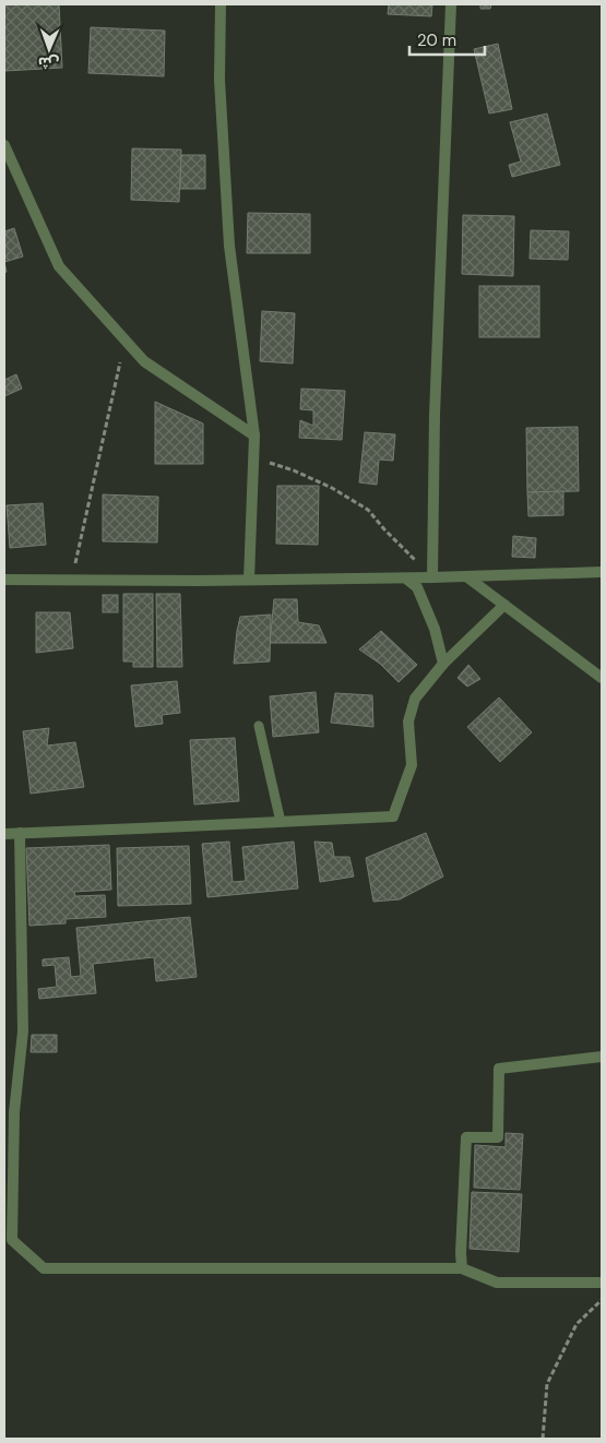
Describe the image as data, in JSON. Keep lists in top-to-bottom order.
{
  "scale_bar": "20 m",
  "north": "bottom"
}
